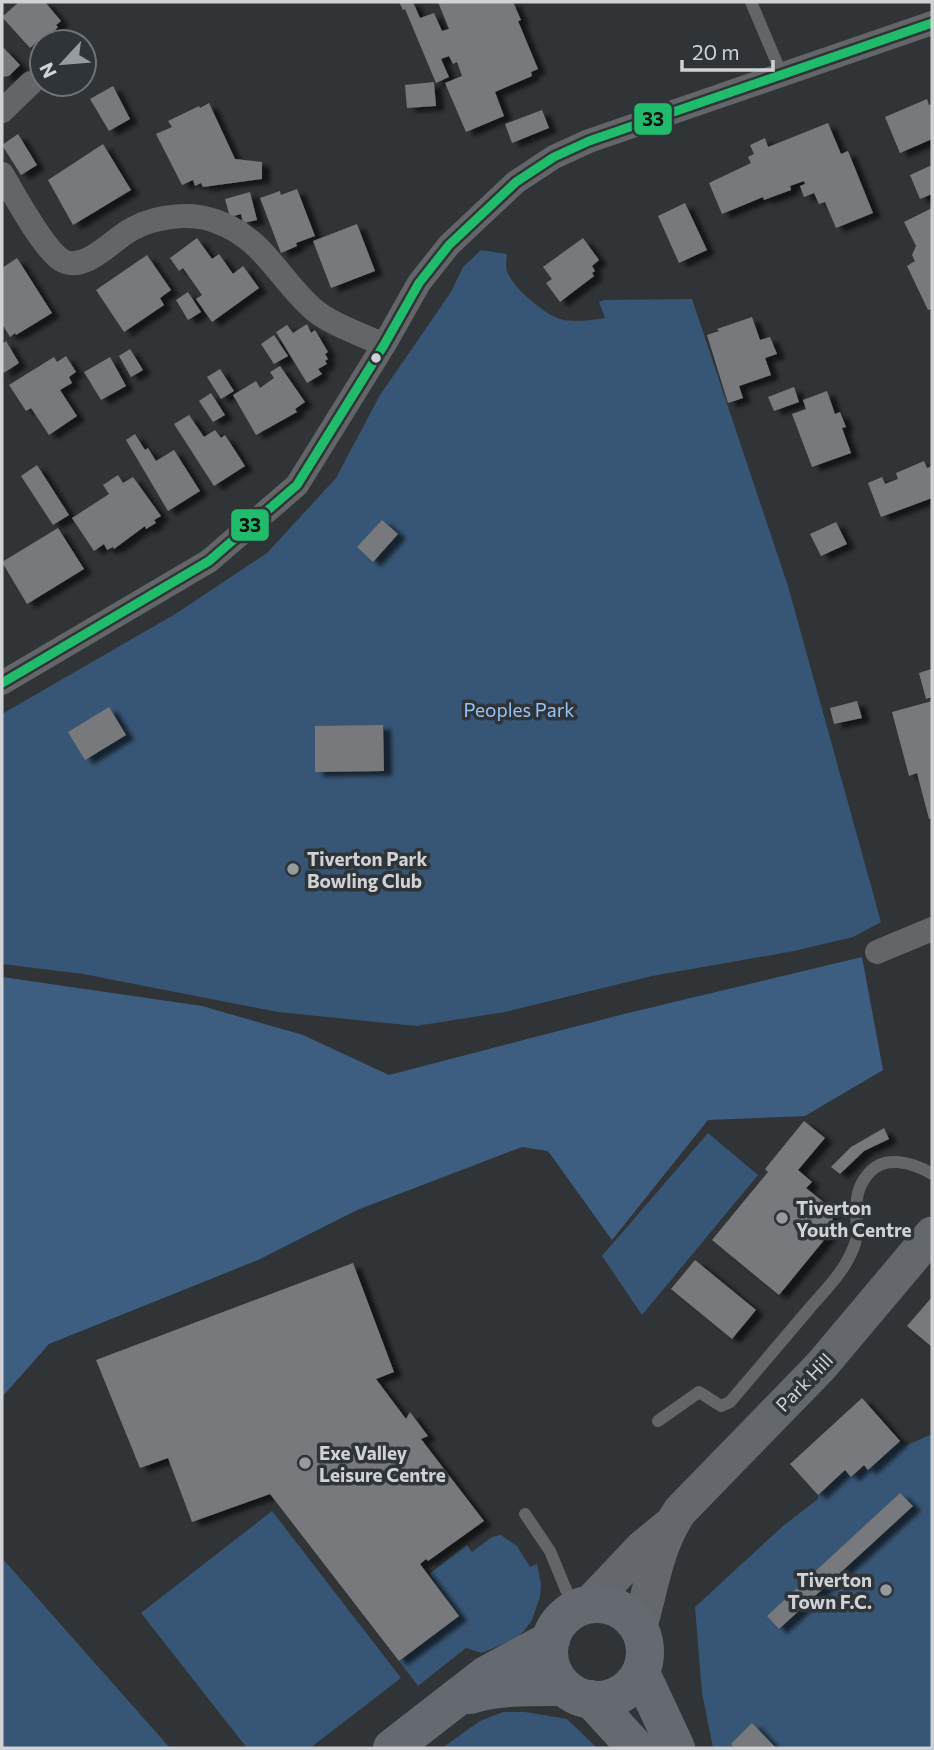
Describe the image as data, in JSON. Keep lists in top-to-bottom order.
{
  "streets": {
    "street": ["Park Hill"]
  },
  "parks": ["Peoples Park"],
  "places": [
    "Tiverton Park Bowling Club",
    "Tiverton Youth Centre",
    "Exe Valley Leisure Centre",
    "Tiverton Town F.C."
  ],
  "lines": ["transit line 33"],
  "scale_bar": "20 m",
  "north": "bottom left"
}
